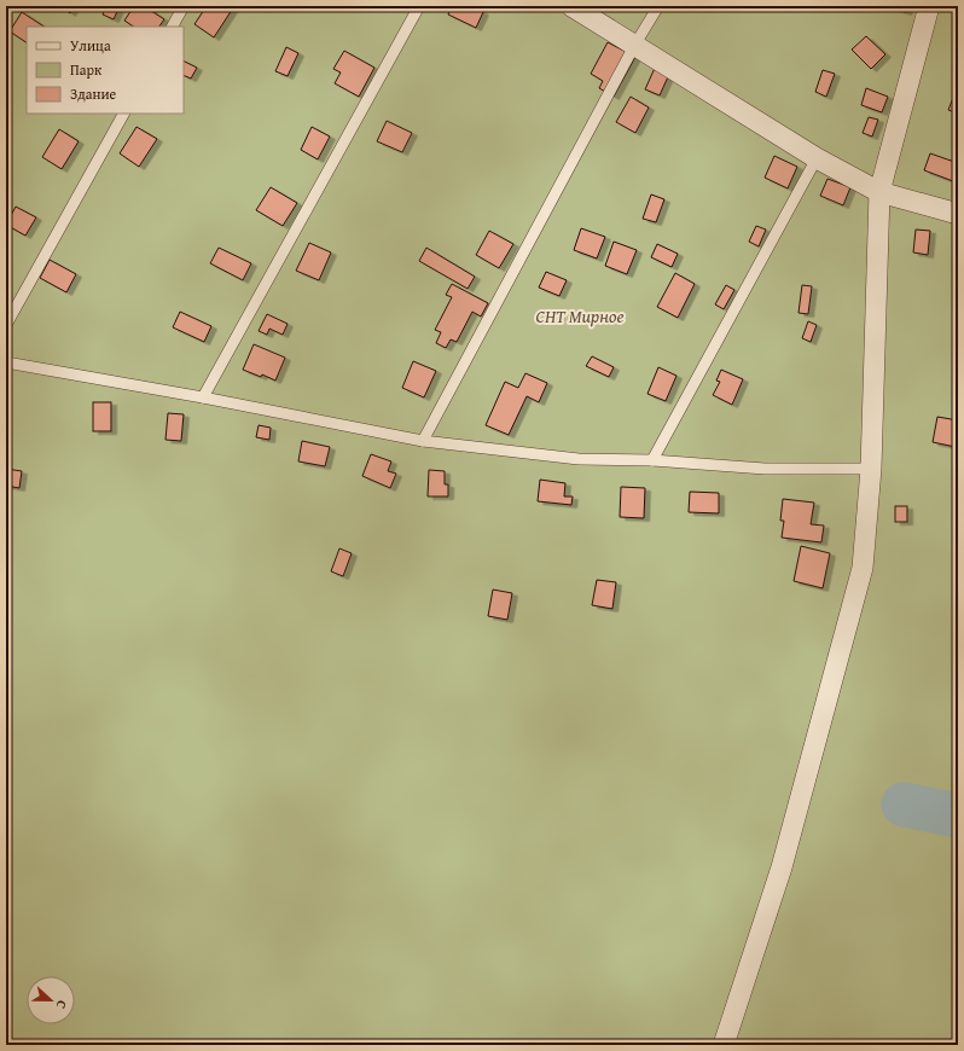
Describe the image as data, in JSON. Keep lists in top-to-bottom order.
{
  "parks": ["СНТ Мирное"],
  "legend": ["Улица", "Парк", "Здание"],
  "north": "right"
}
